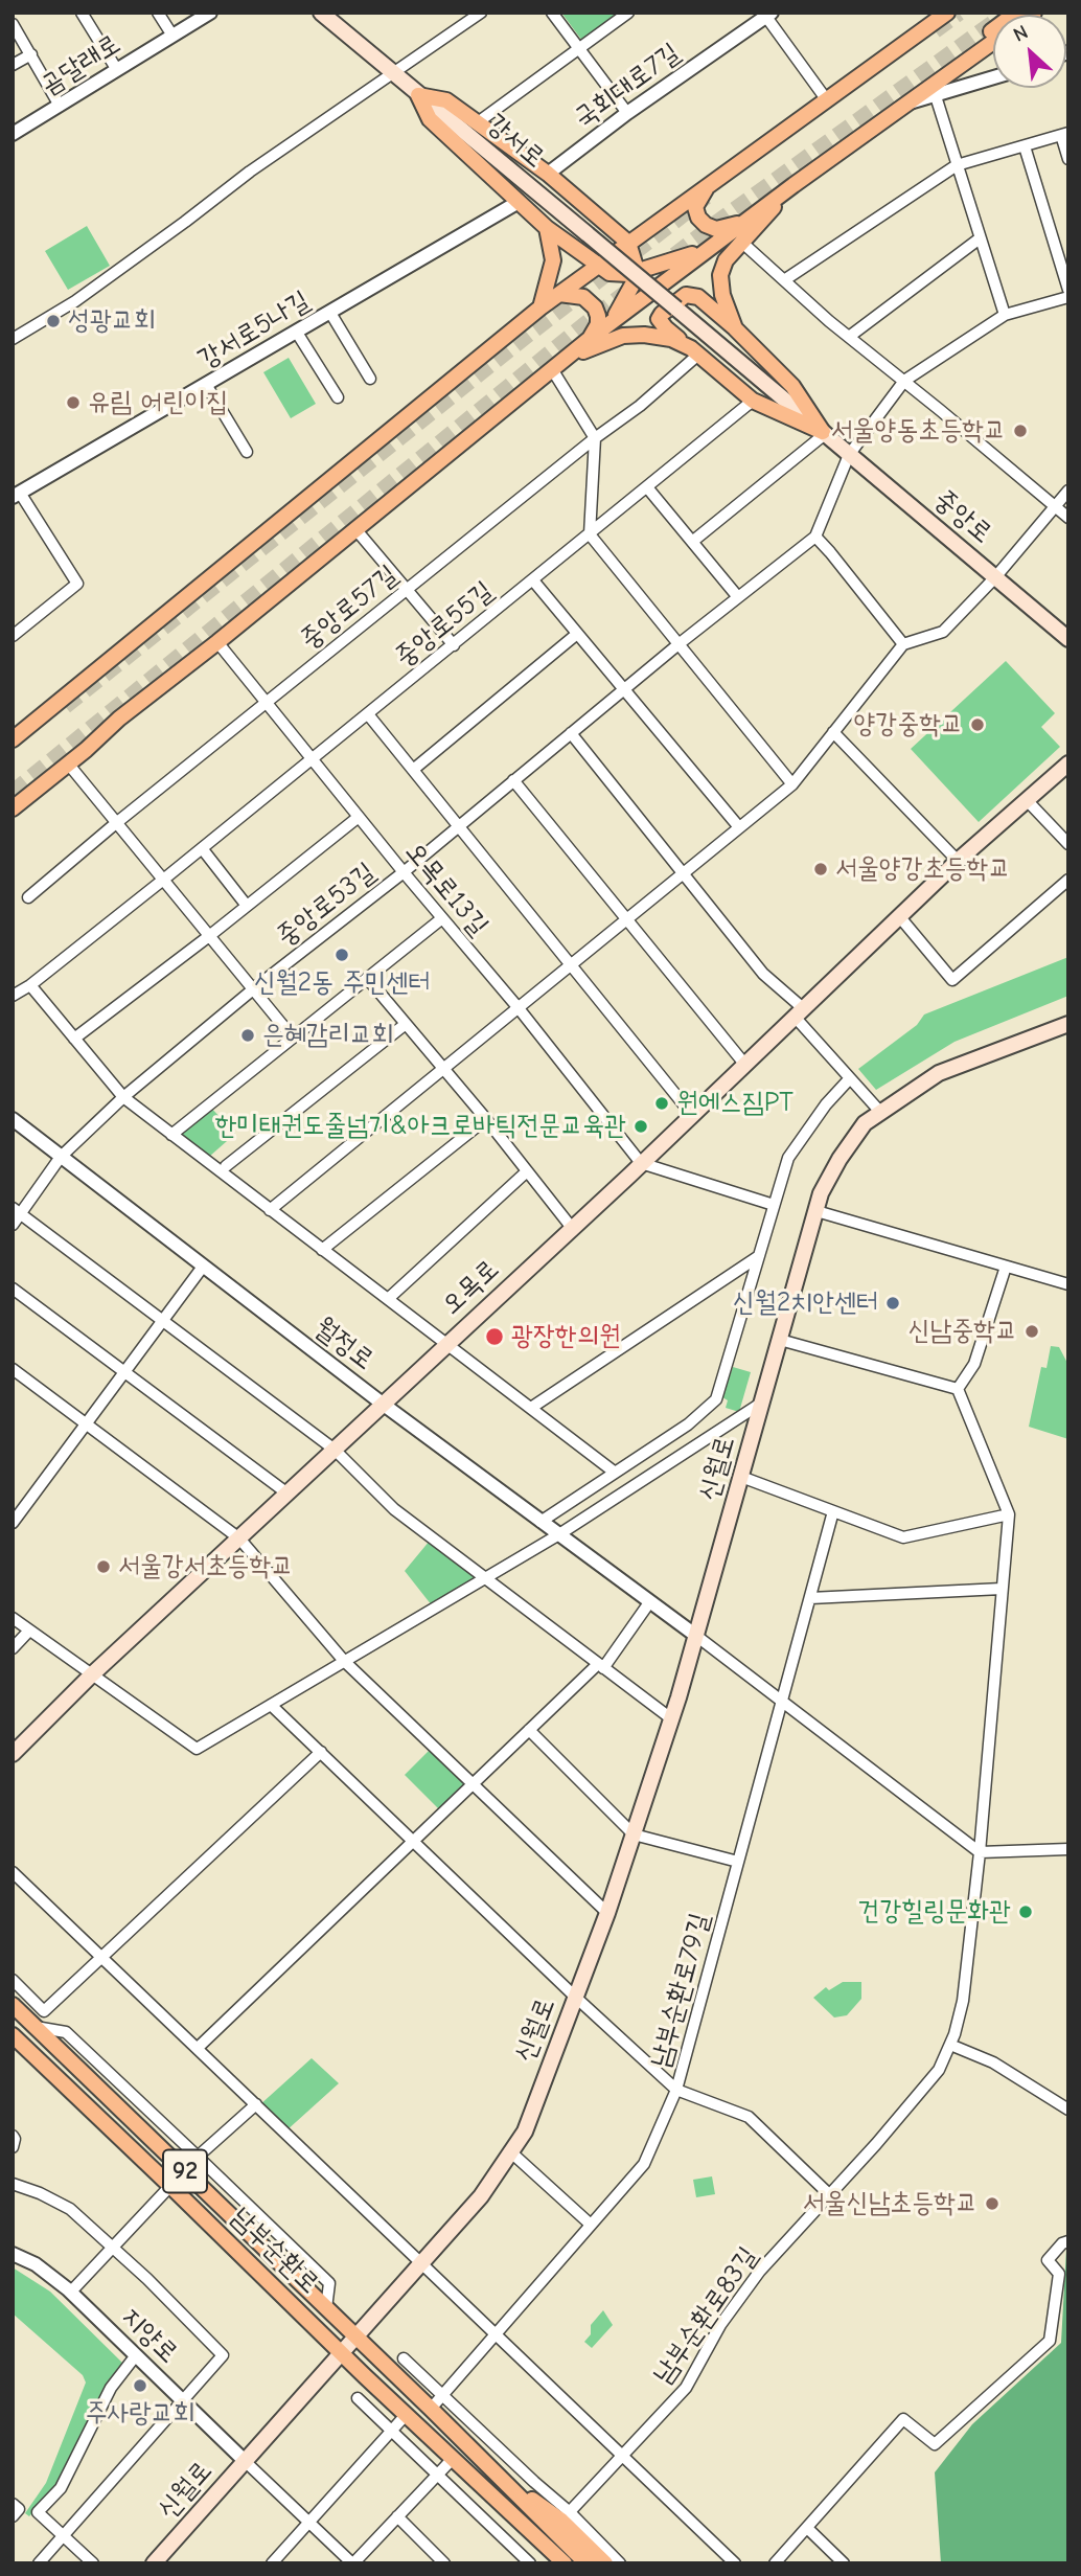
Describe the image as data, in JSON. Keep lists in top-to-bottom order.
{
  "streets": {
    "main road": [
      "강서로",
      "중앙로",
      "오목로",
      "신월로",
      "92",
      "남부순환로"
    ],
    "street": [
      "곰달래로",
      "국회대로7길",
      "강서로5나길",
      "중앙로57길",
      "중앙로55길",
      "오목로13길",
      "중앙로53길",
      "월정로",
      "남부순환로79길",
      "남부순환로83길",
      "지양로"
    ]
  },
  "crossings": [
    ["강서로", "중앙로"],
    ["중앙로", "중앙로53길"],
    ["중앙로57길", "오목로13길"],
    ["중앙로55길", "오목로13길"],
    ["오목로13길", "중앙로53길"],
    ["오목로13길", "오목로"],
    ["중앙로53길", "월정로"],
    ["오목로", "월정로"],
    ["오목로", "신월로"],
    ["월정로", "신월로"],
    ["신월로", "남부순환로"],
    ["신월로", "지양로"],
    ["남부순환로79길", "남부순환로"],
    ["남부순환로", "남부순환로83길"]
  ],
  "places": [
    "성광교회",
    "유림 어린이집",
    "서울양동초등학교",
    "양강중학교",
    "서울양강초등학교",
    "신월2동 주민센터",
    "은혜감리교회",
    "원에스짐PT",
    "한미태권도줄넘기&아크로바틱전문교육관",
    "신월2치안센터",
    "신남중학교",
    "광장한의원",
    "서울강서초등학교",
    "건강힐링문화관",
    "서울신남초등학교",
    "주사랑교회"
  ],
  "north": "top left"
}
